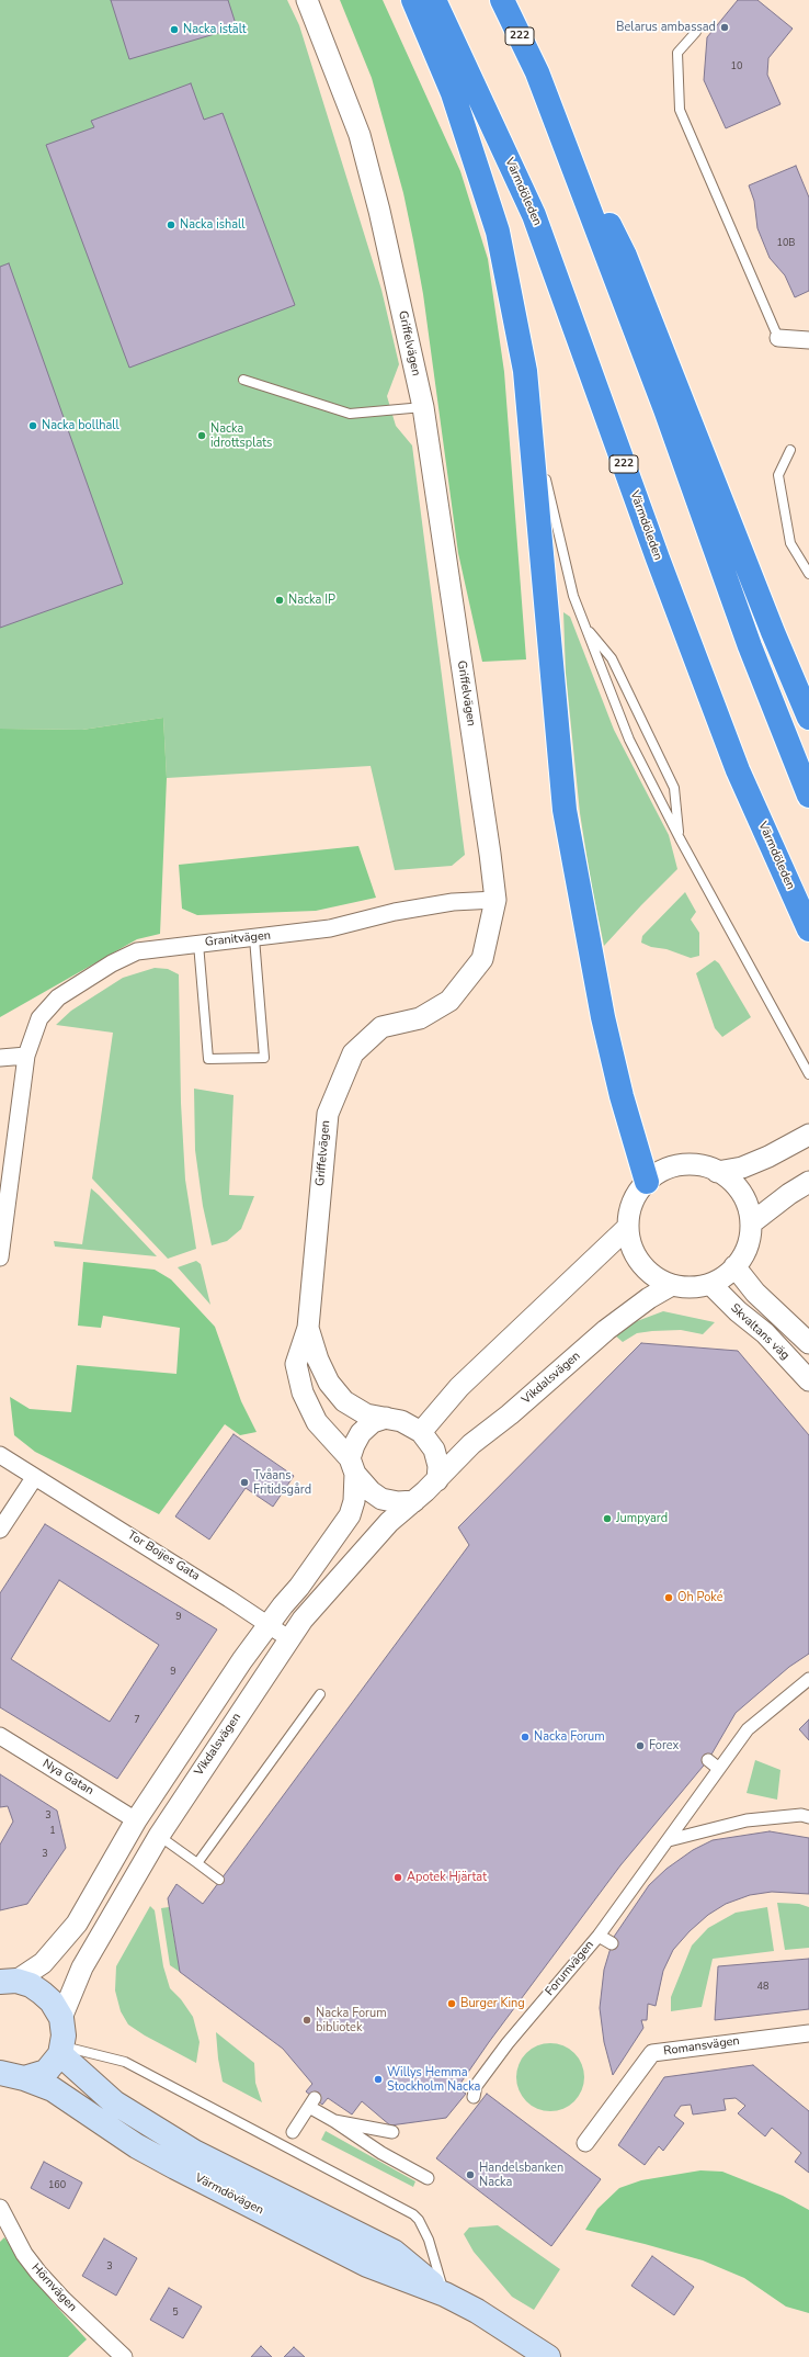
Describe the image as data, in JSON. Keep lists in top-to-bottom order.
{
  "streets": {
    "highway": ["222", "Värmdöleden"],
    "main road": ["Värmdövägen"],
    "street": [
      "Griffelvägen",
      "Granitvägen",
      "Skvaltans väg",
      "Vikdalsvägen",
      "Tor Boijes Gata",
      "Nya Gatan",
      "Forumvägen",
      "Romansvägen",
      "Hörnvägen"
    ]
  },
  "crossings": [
    ["Griffelvägen", "Granitvägen"],
    ["Griffelvägen", "Vikdalsvägen"],
    ["Skvaltans väg", "Vikdalsvägen"],
    ["Vikdalsvägen", "Tor Boijes Gata"]
  ],
  "places": [
    "Belarus ambassad",
    "Nacka istält",
    "Nacka ishall",
    "Nacka bollhall",
    "Nacka idrottsplats",
    "Nacka IP",
    "Tvåans Fritidsgård",
    "Jumpyard",
    "Oh Poké",
    "Nacka Forum",
    "Forex",
    "Apotek Hjärtat",
    "Burger King",
    "Nacka Forum bibliotek",
    "Willys Hemma Stockholm Nacka",
    "Handelsbanken Nacka"
  ],
  "house_numbers": [
    "10",
    "10B",
    "9",
    "9",
    "7",
    "3",
    "1",
    "3",
    "48",
    "160",
    "3",
    "5"
  ]
}
